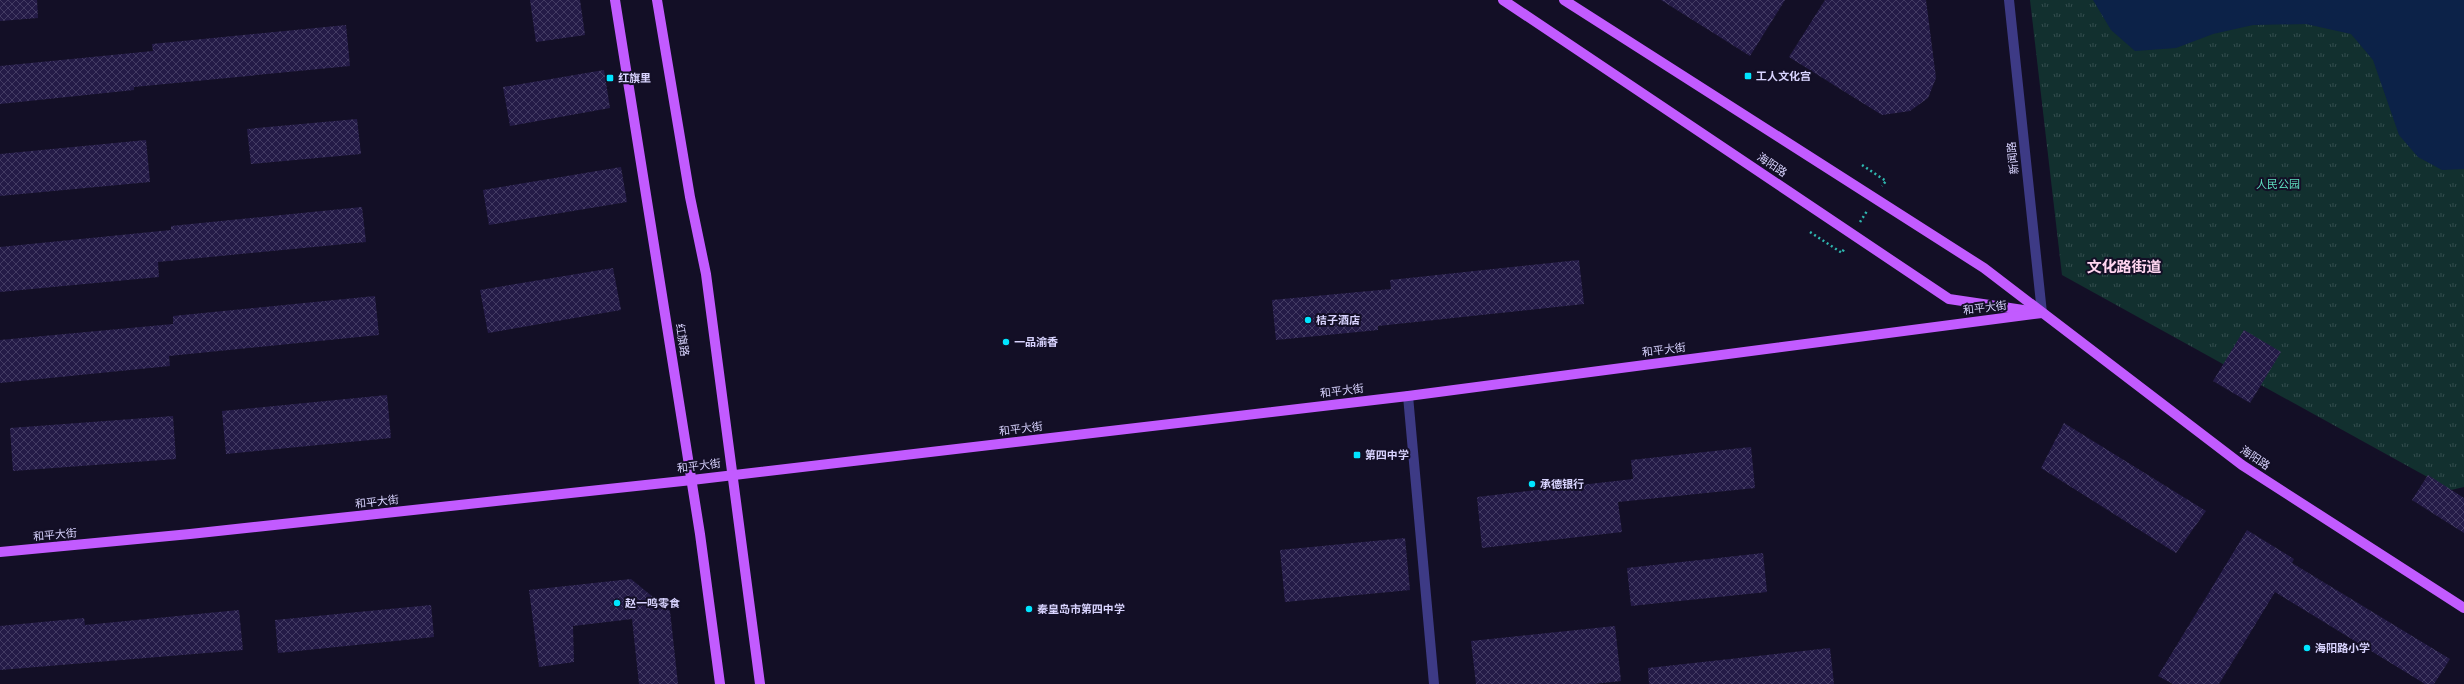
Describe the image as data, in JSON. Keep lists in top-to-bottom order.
{
  "streets": {
    "main road": ["海阳路", "和平大街", "红旗路"],
    "street": ["新闻路"]
  },
  "crossings": [
    ["新闻路", "海阳路"],
    ["新闻路", "和平大街"],
    ["海阳路", "和平大街"],
    ["和平大街", "红旗路"]
  ],
  "districts": ["文化路街道"],
  "parks": ["人民公园"],
  "places": {
    "transit": ["工人文化宫", "红旗里", "第四中学"],
    "other": [
      "桔子酒店",
      "一品渝香",
      "承德银行",
      "赵一鸣零食",
      "秦皇岛市第四中学",
      "海阳路小学"
    ]
  }
}
